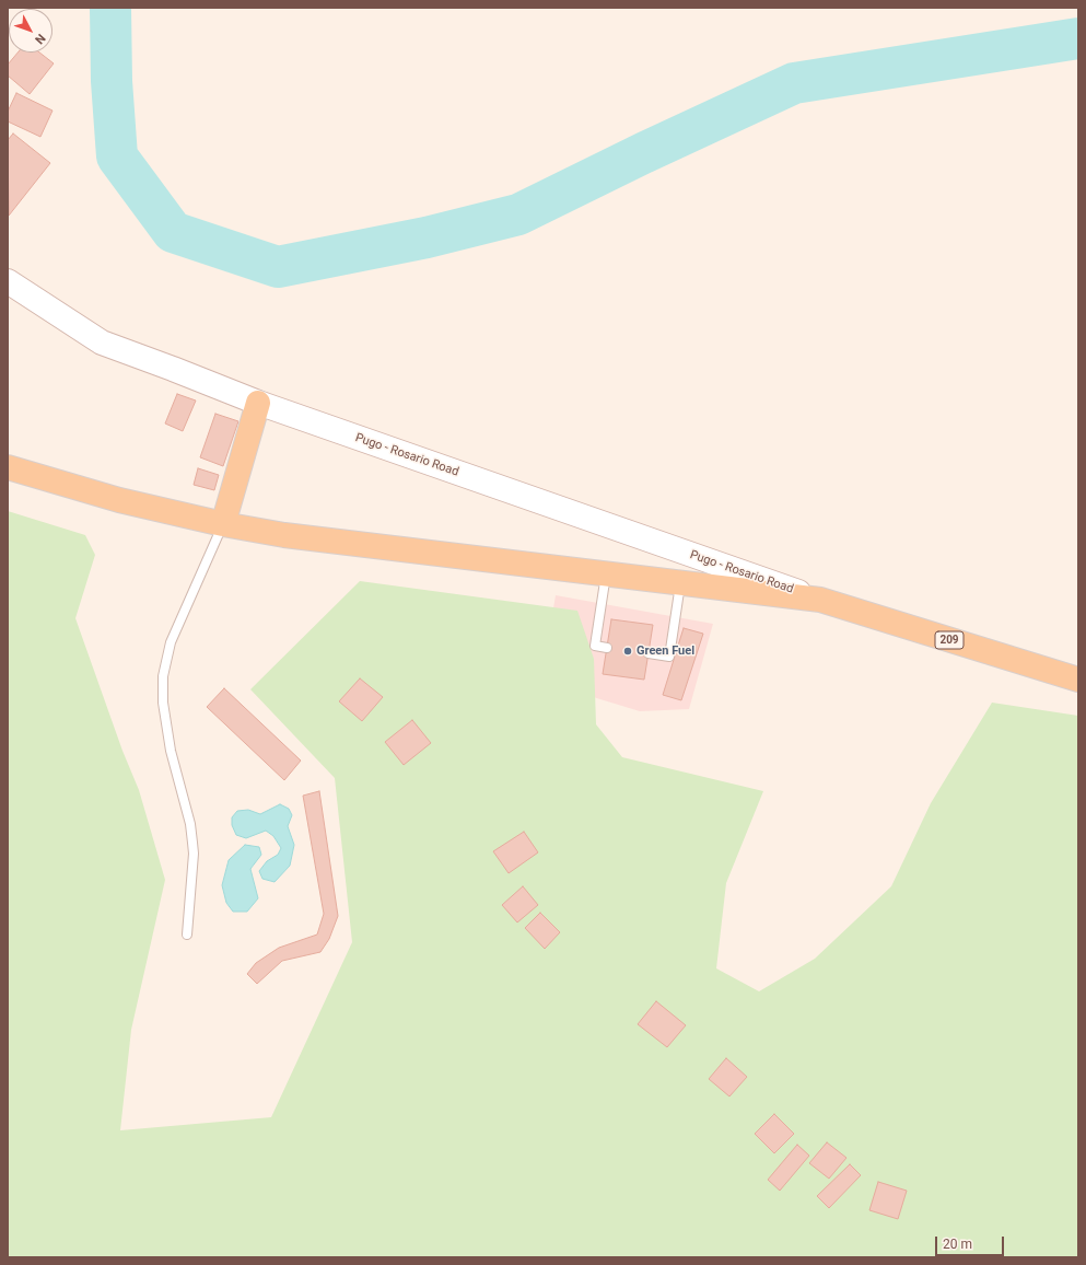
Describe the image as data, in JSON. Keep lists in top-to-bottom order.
{
  "streets": {
    "main road": ["Pugo - Rosario Road", "209"]
  },
  "places": ["Green Fuel"],
  "scale_bar": "20 m",
  "north": "bottom right"
}
